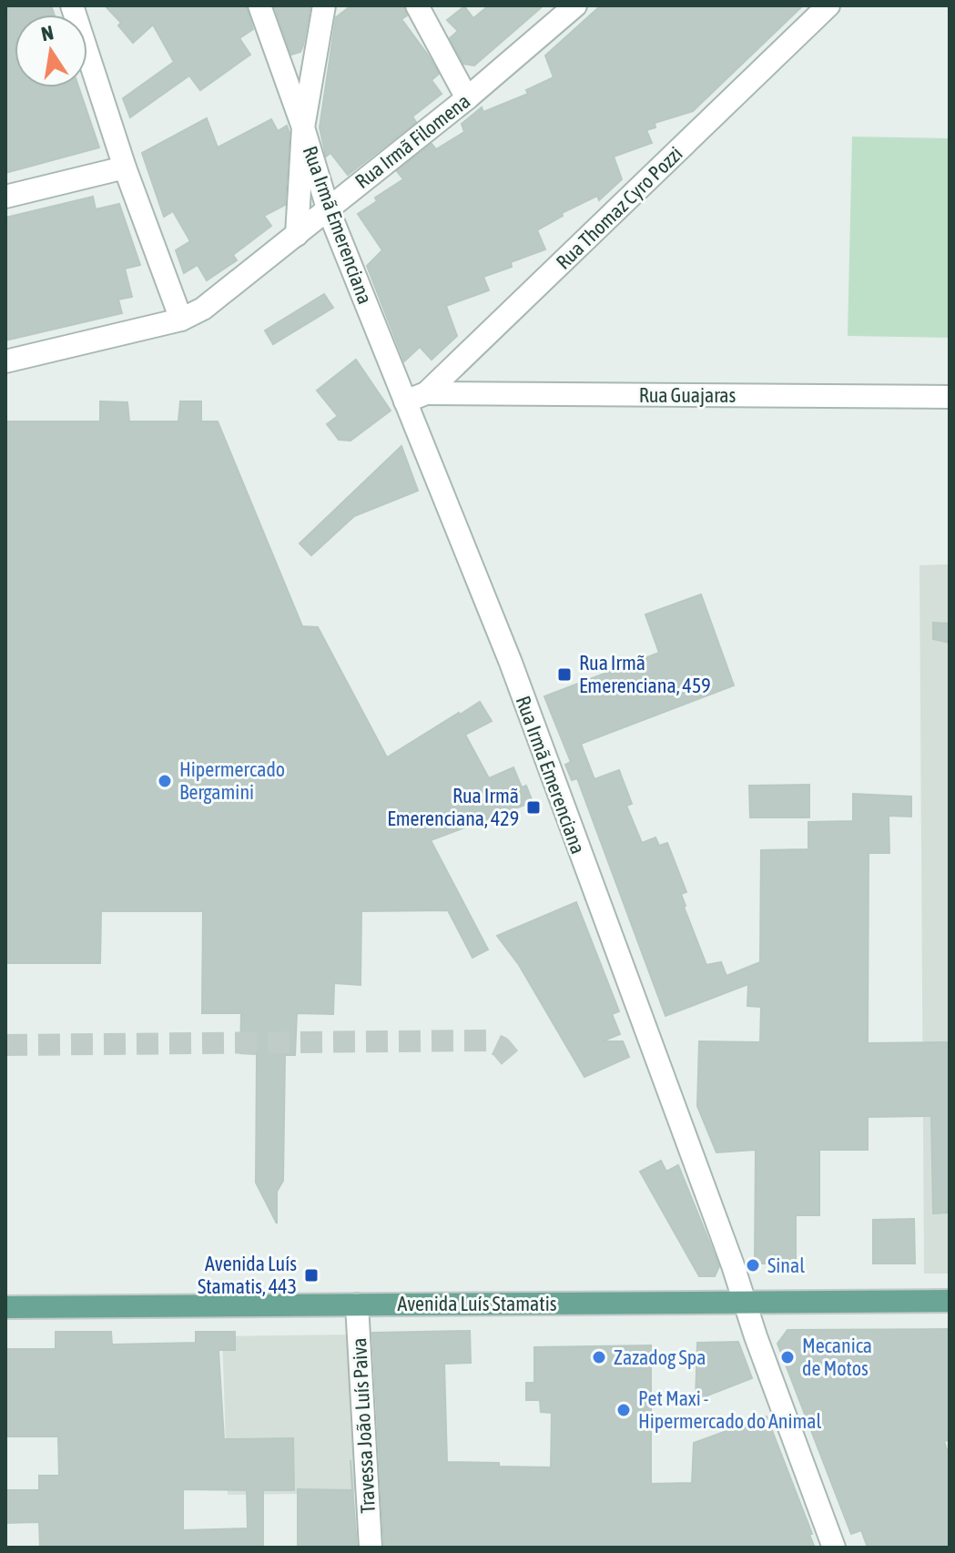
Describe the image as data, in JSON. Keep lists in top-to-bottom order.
{
  "streets": {
    "main road": ["Avenida Luís Stamatis"],
    "street": [
      "Rua Irmã Filomena",
      "Rua Thomaz Cyro Pozzi",
      "Rua Irmã Emerenciana",
      "Rua Guajaras",
      "Travessa João Luís Paiva"
    ]
  },
  "crossings": [
    ["Rua Irmã Filomena", "Rua Irmã Emerenciana"],
    ["Rua Thomaz Cyro Pozzi", "Rua Irmã Emerenciana"],
    ["Rua Thomaz Cyro Pozzi", "Rua Guajaras"],
    ["Rua Irmã Emerenciana", "Rua Guajaras"],
    ["Rua Irmã Emerenciana", "Avenida Luís Stamatis"],
    ["Avenida Luís Stamatis", "Travessa João Luís Paiva"]
  ],
  "places": {
    "transit": ["Rua Irmã Emerenciana, 459", "Rua Irmã Emerenciana, 429", "Avenida Luís Stamatis, 443"],
    "other": [
      "Hipermercado Bergamini",
      "Sinal",
      "Zazadog Spa",
      "Mecanica de Motos",
      "Pet Maxi - Hipermercado do Animal"
    ]
  },
  "north": "top"
}
